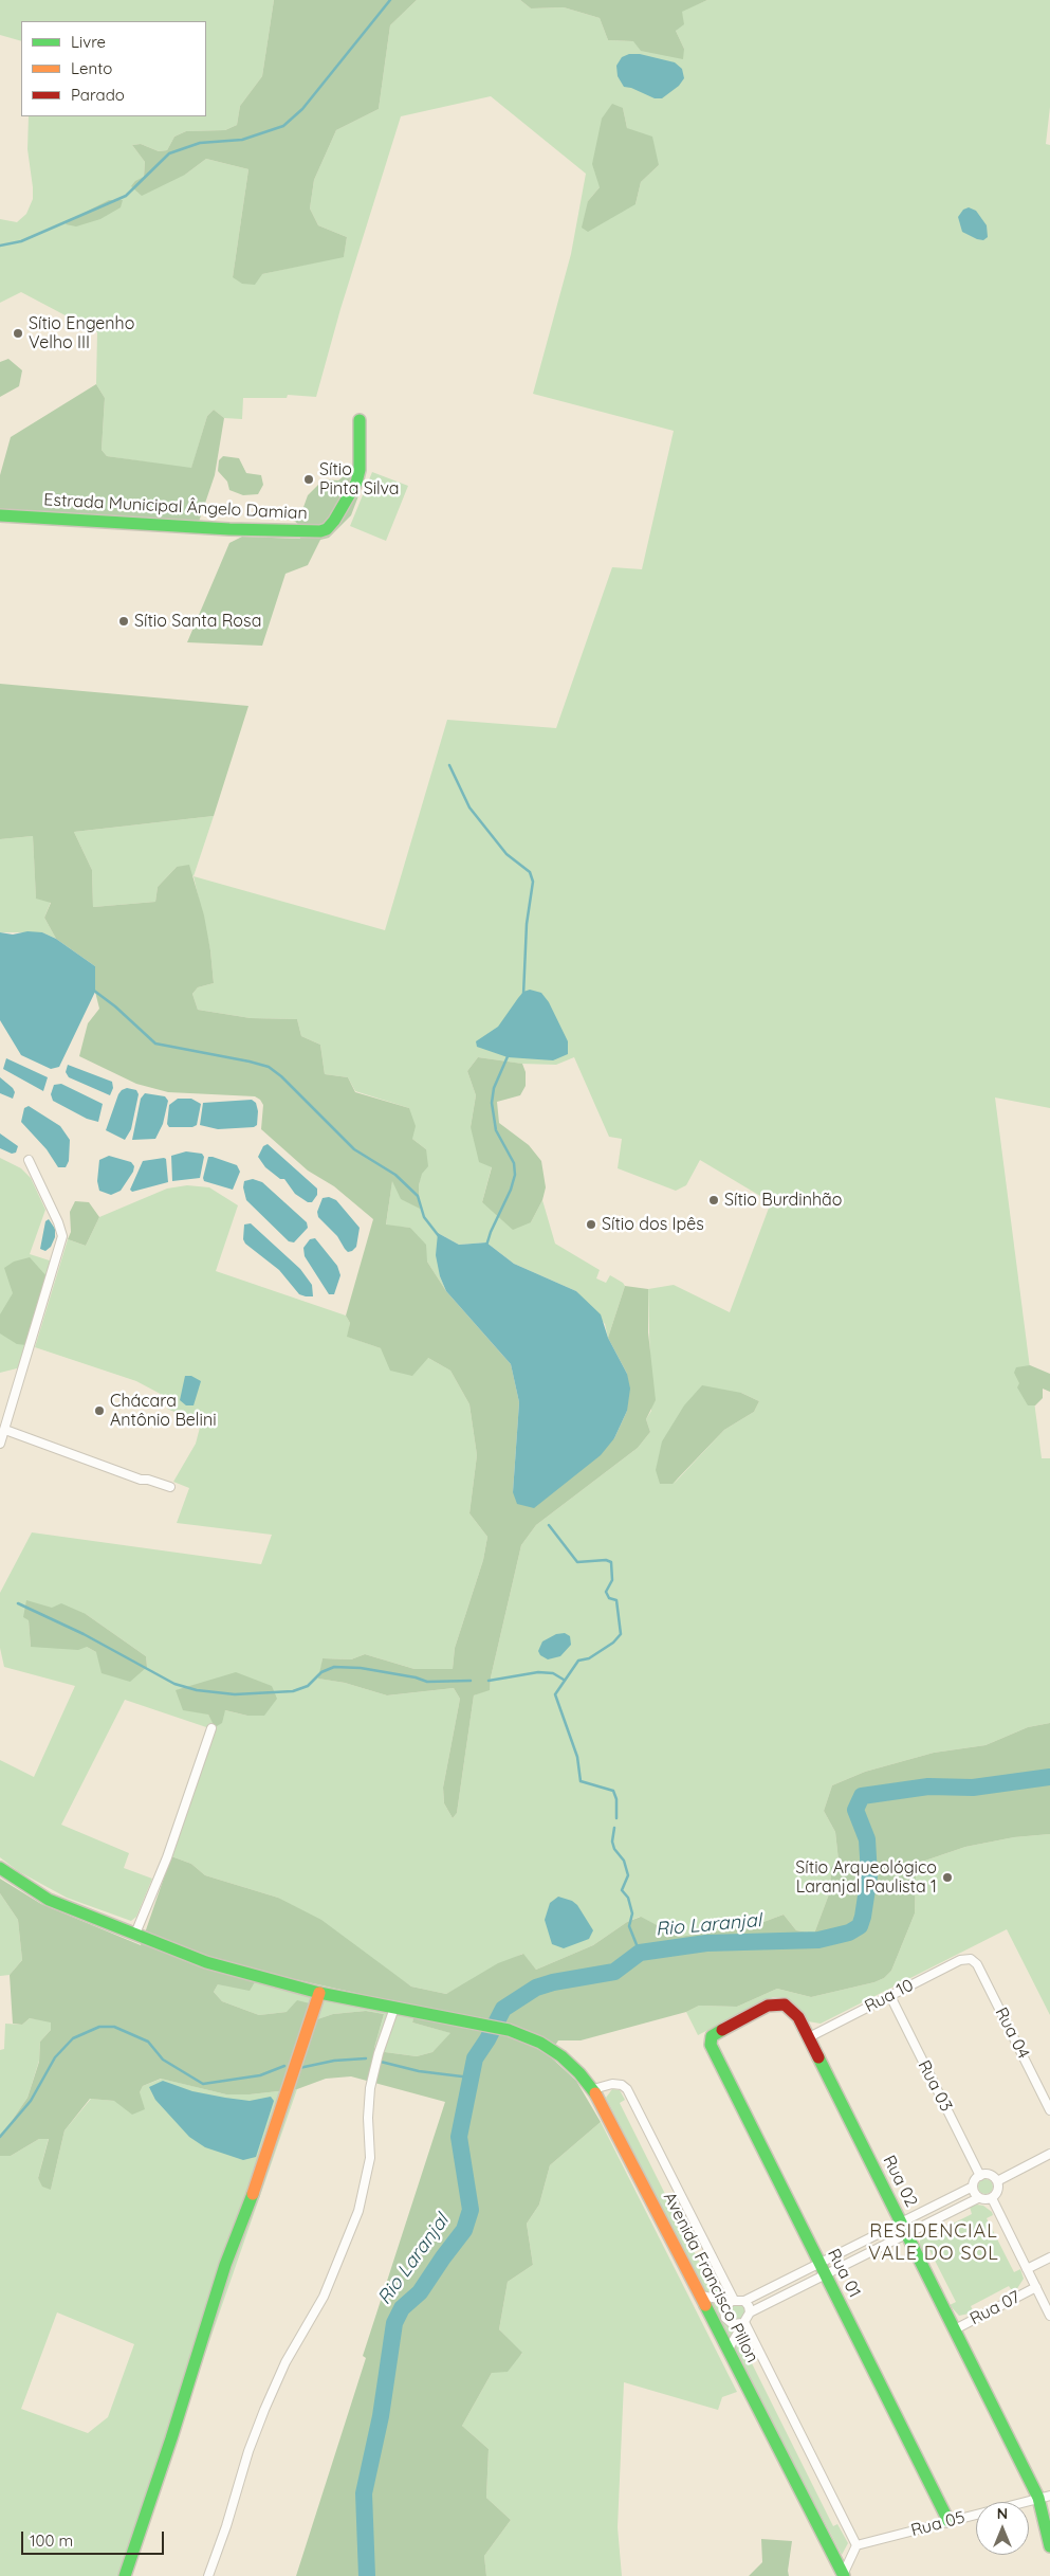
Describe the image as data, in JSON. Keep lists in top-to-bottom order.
{
  "streets": {
    "street": [
      "Estrada Municipal Ângelo Damian",
      "Rua 10",
      "Rua 04",
      "Rua 03",
      "Rua 02",
      "Rua 01",
      "Avenida Francisco Pillon",
      "Rua 07",
      "Rua 05"
    ]
  },
  "crossings": [
    ["Rua 10", "Rua 04"],
    ["Rua 10", "Rua 03"],
    ["Rua 10", "Rua 02"],
    ["Rua 02", "Rua 01"],
    ["Rua 02", "Rua 07"],
    ["Rua 02", "Rua 05"],
    ["Rua 01", "Rua 05"]
  ],
  "districts": ["RESIDENCIAL VALE DO SOL"],
  "water": ["Rio Laranjal"],
  "places": [
    "Sítio Engenho Velho III",
    "Sítio Pinta Silva",
    "Sítio Santa Rosa",
    "Sítio Burdinhão",
    "Sítio dos Ipês",
    "Chácara Antônio Belini",
    "Sítio Arqueológico Laranjal Paulista 1"
  ],
  "legend": ["Livre", "Lento", "Parado"],
  "scale_bar": "100 m",
  "north": "top"
}
